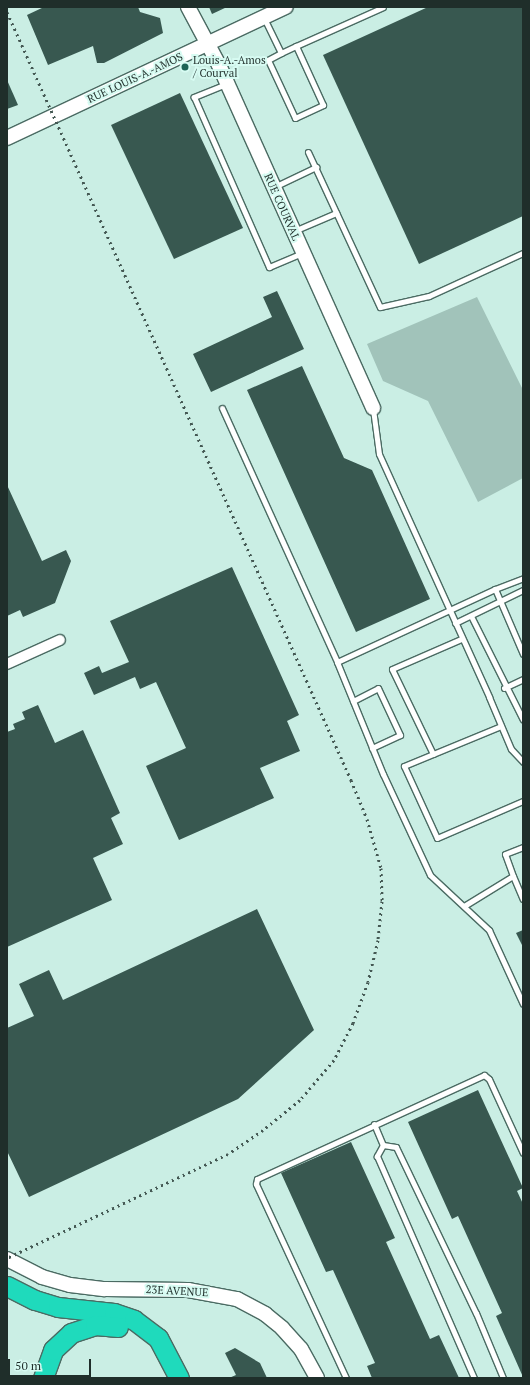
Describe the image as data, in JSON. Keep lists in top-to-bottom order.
{
  "streets": {
    "street": ["RUE LOUIS-A.-AMOS", "RUE COURVAL", "23E AVENUE"]
  },
  "crossings": [
    ["RUE LOUIS-A.-AMOS", "RUE COURVAL"]
  ],
  "places": ["Louis-A.-Amos / Courval"],
  "scale_bar": "50 m"
}
